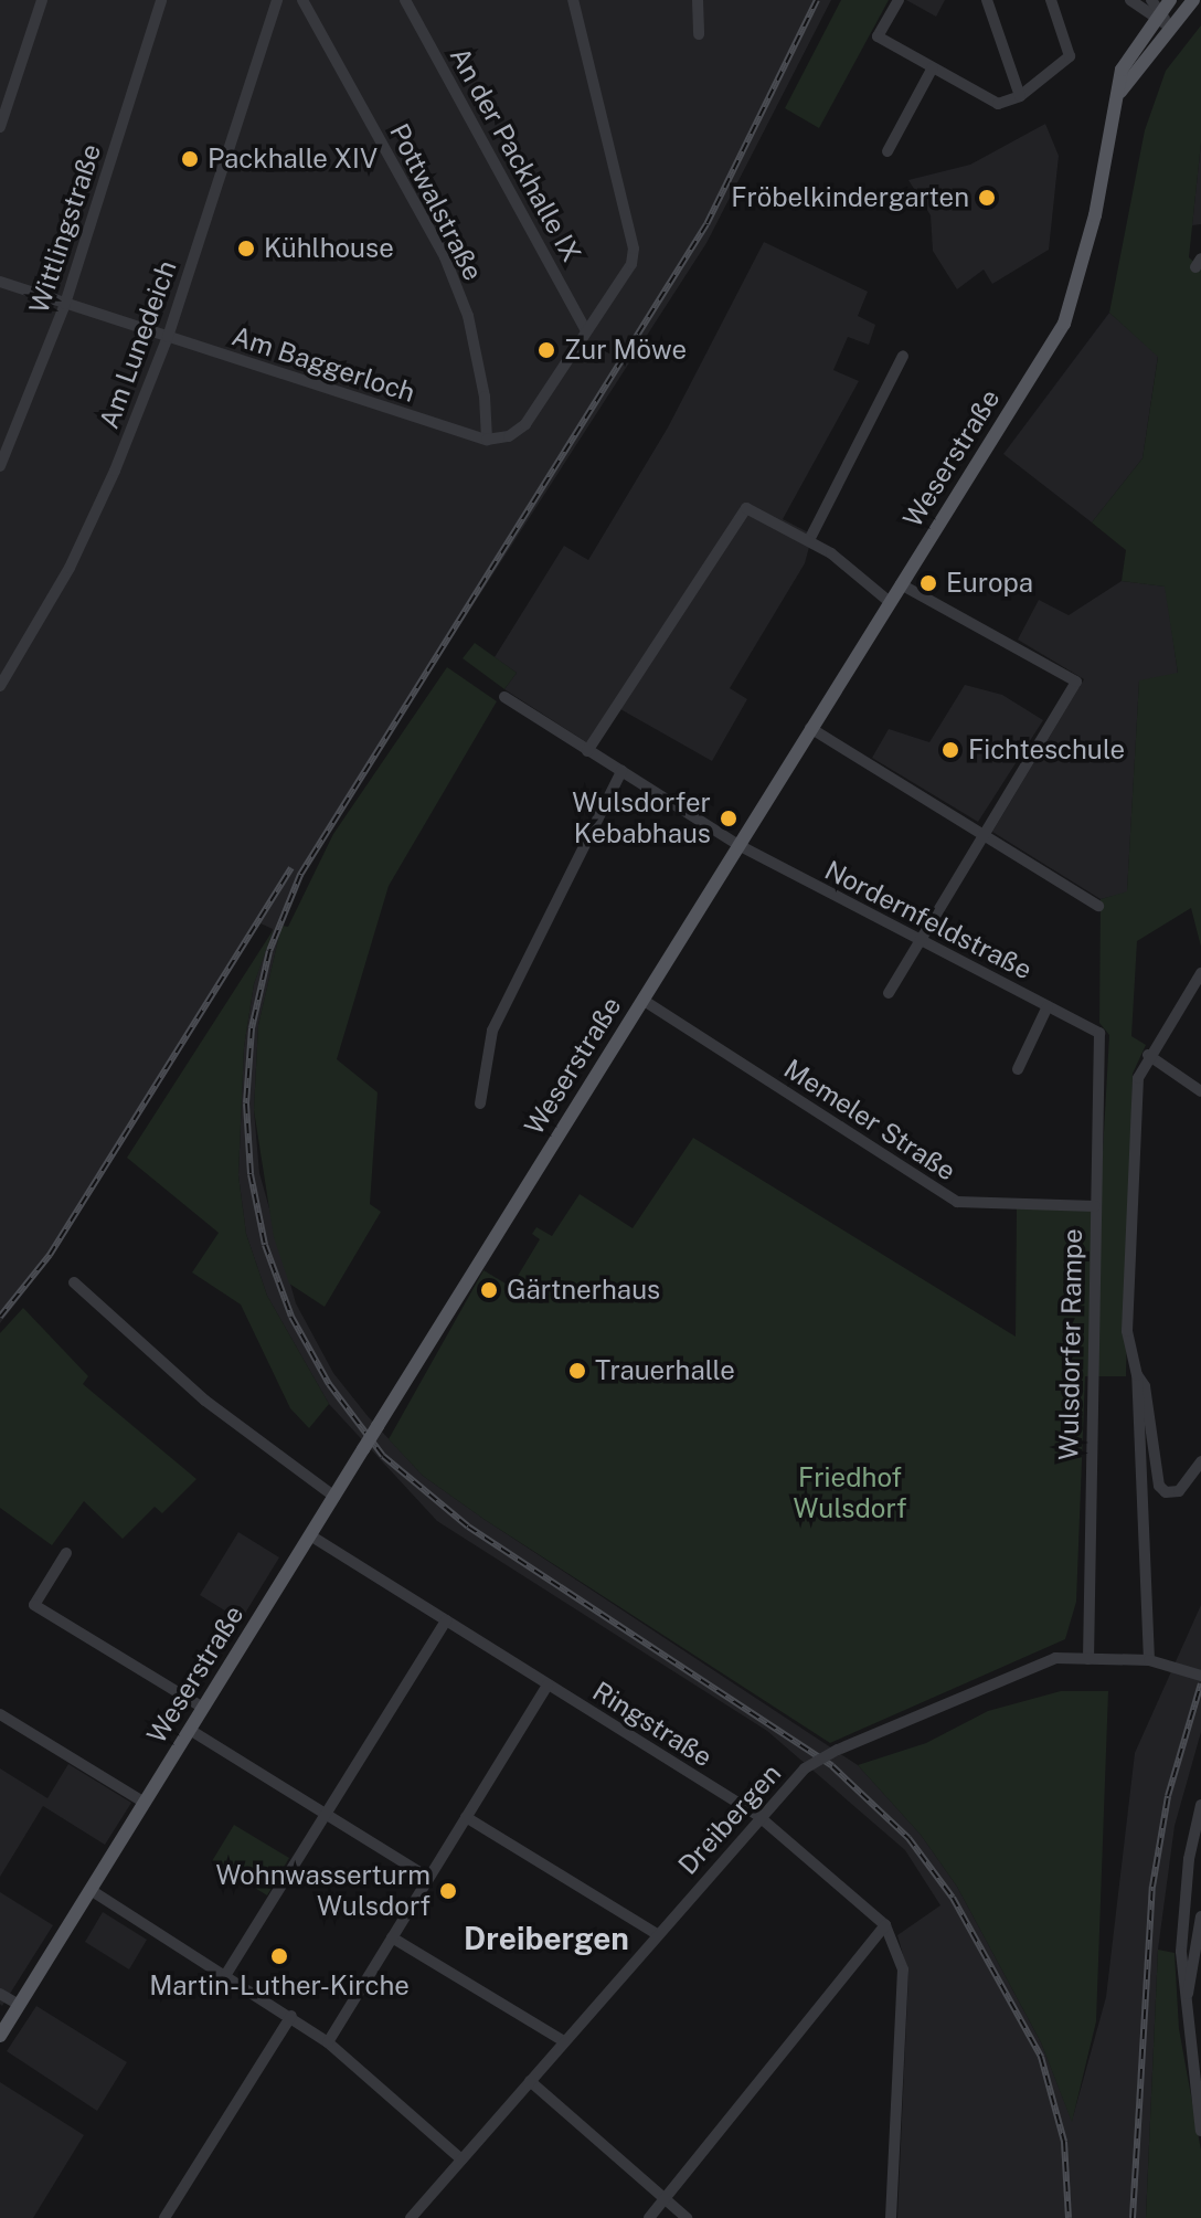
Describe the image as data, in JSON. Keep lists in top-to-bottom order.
{
  "streets": {
    "main road": ["Weserstraße"],
    "street": [
      "An der Packhalle IX",
      "Pottwalstraße",
      "Wittlingstraße",
      "Am Lunedeich",
      "Am Baggerloch",
      "Nordernfeldstraße",
      "Memeler Straße",
      "Wulsdorfer Rampe",
      "Ringstraße",
      "Dreibergen"
    ]
  },
  "crossings": [
    ["Pottwalstraße", "Am Baggerloch"],
    ["Wittlingstraße", "Am Baggerloch"],
    ["Am Lunedeich", "Am Baggerloch"],
    ["Weserstraße", "Nordernfeldstraße"],
    ["Weserstraße", "Memeler Straße"],
    ["Weserstraße", "Ringstraße"],
    ["Nordernfeldstraße", "Wulsdorfer Rampe"],
    ["Memeler Straße", "Wulsdorfer Rampe"],
    ["Wulsdorfer Rampe", "Dreibergen"],
    ["Ringstraße", "Dreibergen"]
  ],
  "districts": ["Dreibergen"],
  "parks": ["Friedhof Wulsdorf"],
  "places": [
    "Packhalle XIV",
    "Fröbelkindergarten",
    "Kühlhouse",
    "Zur Möwe",
    "Europa",
    "Fichteschule",
    "Wulsdorfer Kebabhaus",
    "Gärtnerhaus",
    "Trauerhalle",
    "Wohnwasserturm Wulsdorf",
    "Martin-Luther-Kirche"
  ]
}
